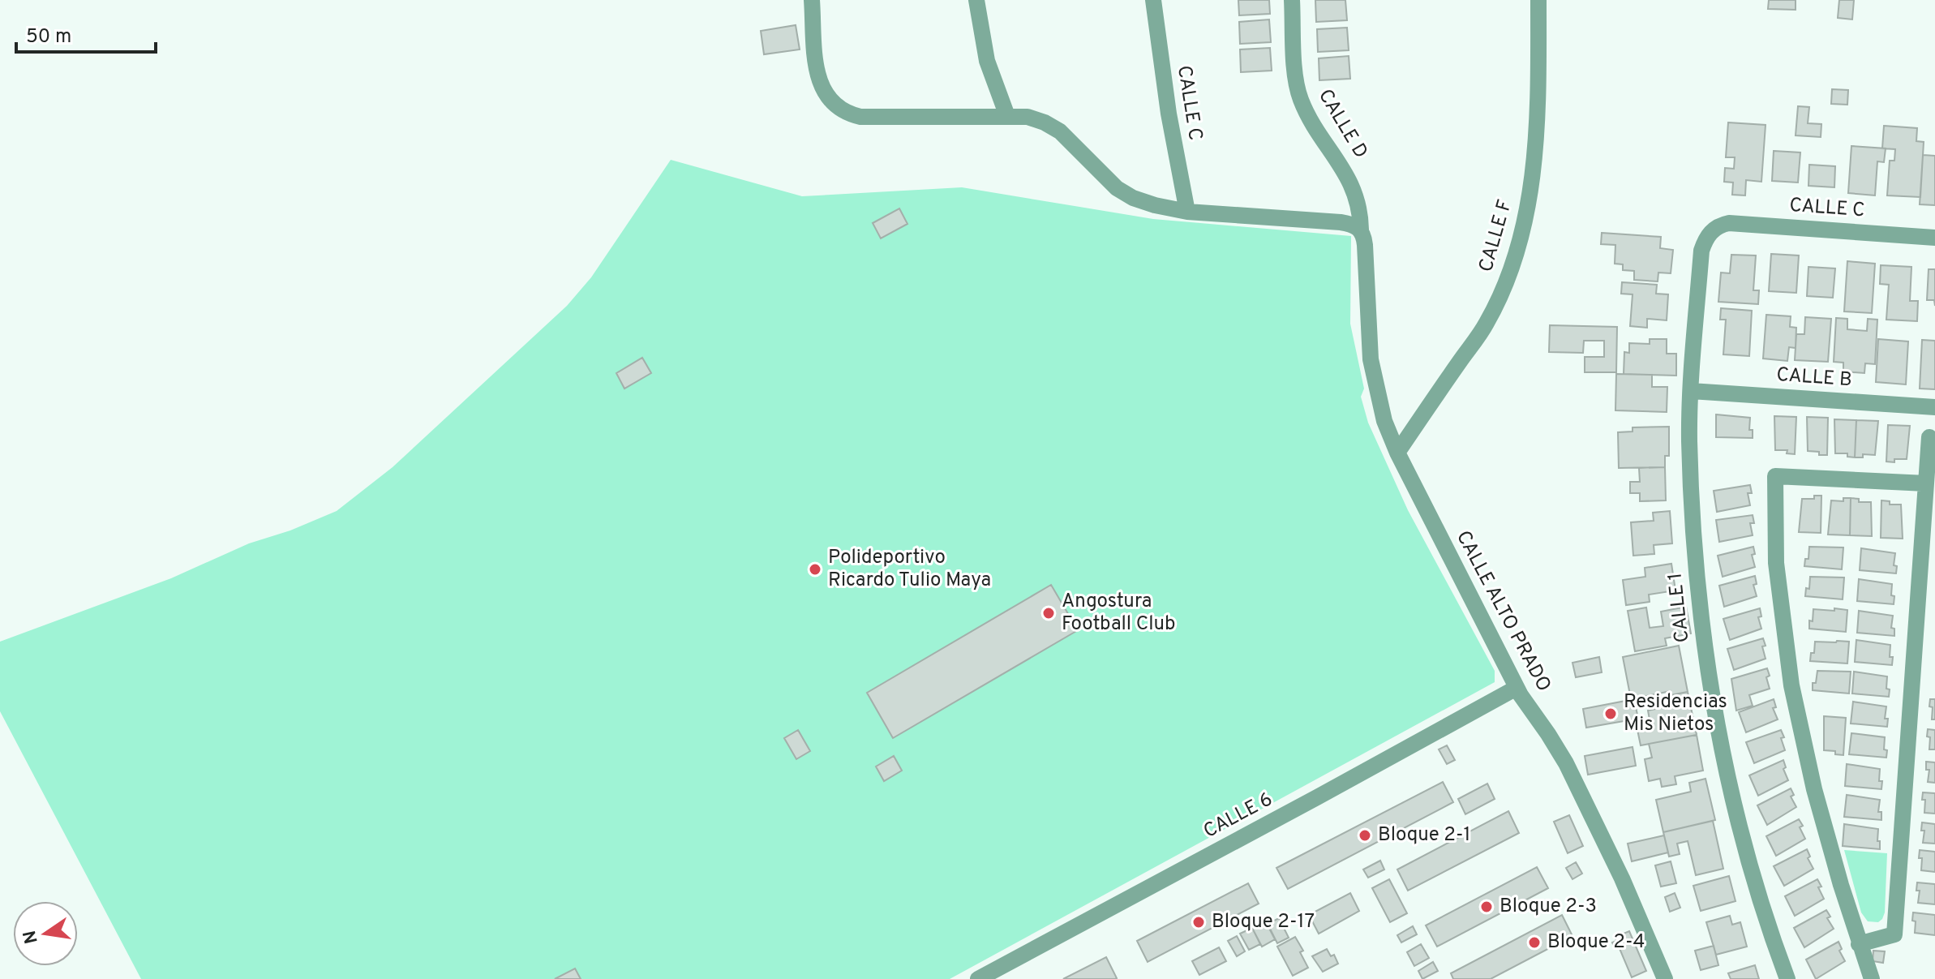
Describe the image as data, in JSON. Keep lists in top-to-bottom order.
{
  "streets": {
    "street": [
      "CALLE C",
      "CALLE D",
      "CALLE F",
      "CALLE B",
      "CALLE 1",
      "CALLE ALTO PRADO",
      "CALLE 6"
    ]
  },
  "crossings": [
    ["CALLE C", "CALLE 1"],
    ["CALLE D", "CALLE ALTO PRADO"],
    ["CALLE F", "CALLE ALTO PRADO"],
    ["CALLE B", "CALLE 1"],
    ["CALLE ALTO PRADO", "CALLE 6"]
  ],
  "places": [
    "Polideportivo Ricardo Tulio Maya",
    "Angostura Football Club",
    "Residencias Mis Nietos",
    "Bloque 2-1",
    "Bloque 2-3",
    "Bloque 2-17",
    "Bloque 2-4"
  ],
  "scale_bar": "50 m",
  "north": "left"
}
